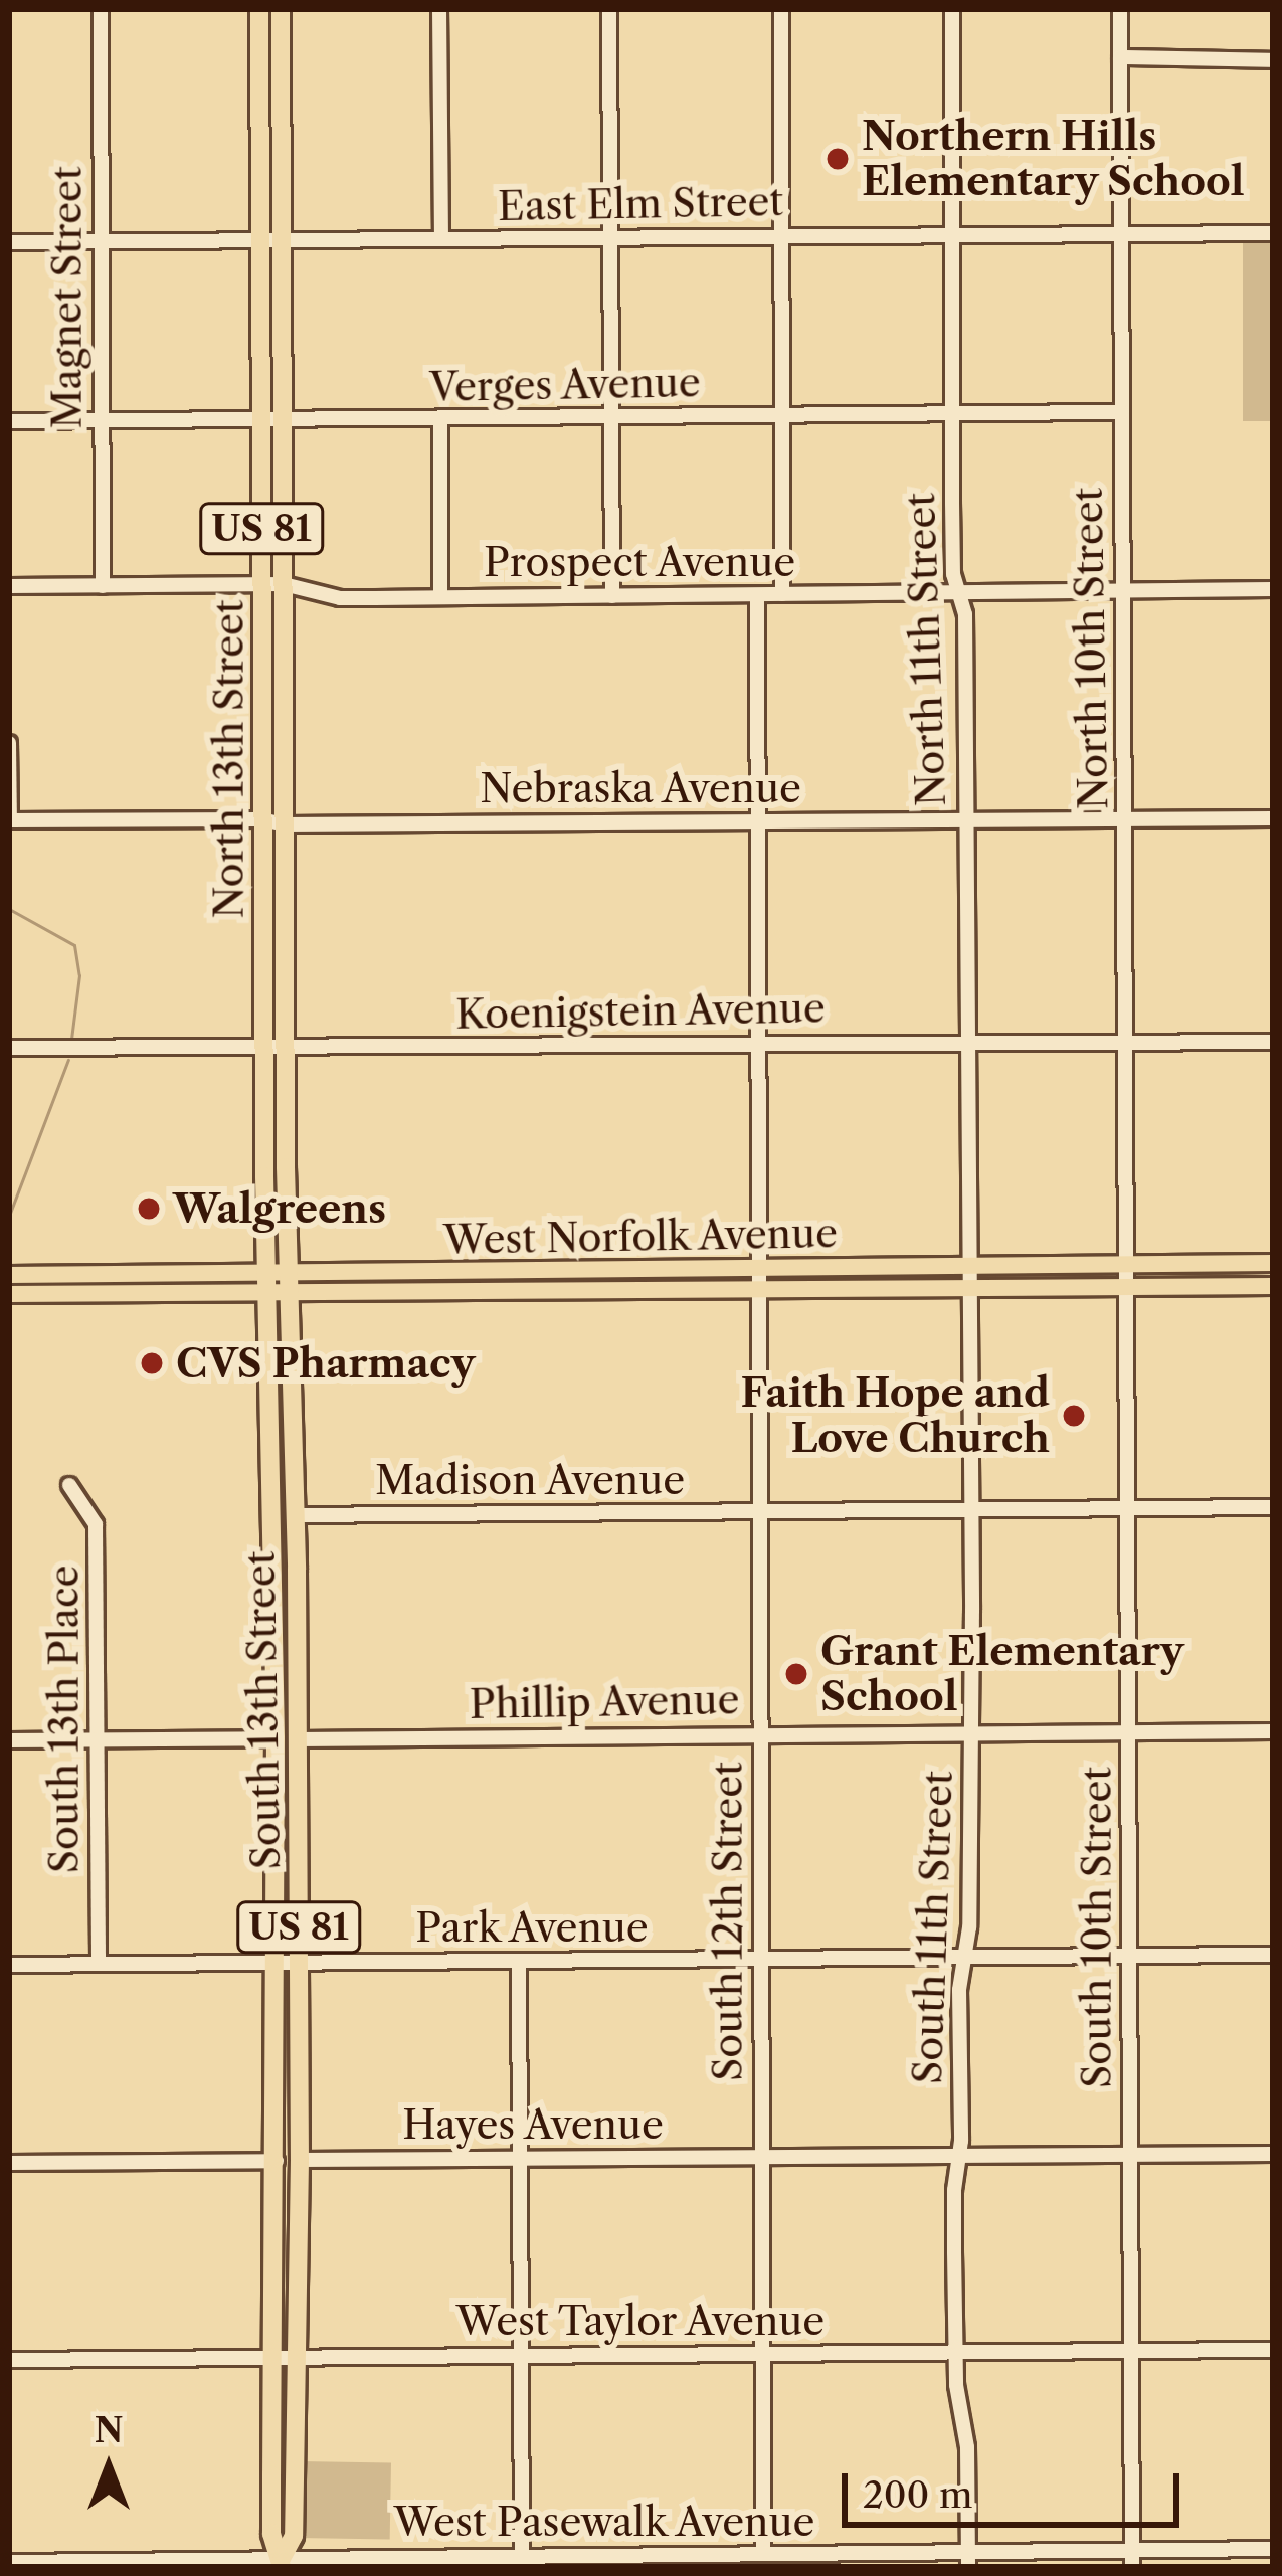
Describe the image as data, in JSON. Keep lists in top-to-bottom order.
{
  "streets": {
    "highway": ["US 81", "North 13th Street", "South 13th Street"],
    "main road": ["West Norfolk Avenue"],
    "street": [
      "East Elm Street",
      "Magnet Street",
      "Verges Avenue",
      "Prospect Avenue",
      "North 10th Street",
      "North 11th Street",
      "Nebraska Avenue",
      "Koenigstein Avenue",
      "Madison Avenue",
      "Phillip Avenue",
      "South 13th Place",
      "South 12th Street",
      "Park Avenue",
      "South 11th Street",
      "South 10th Street",
      "Hayes Avenue",
      "West Taylor Avenue",
      "West Pasewalk Avenue"
    ]
  },
  "crossings": [
    ["East Elm Street", "Magnet Street"],
    ["East Elm Street", "North 10th Street"],
    ["East Elm Street", "North 11th Street"],
    ["East Elm Street", "North 13th Street"],
    ["Magnet Street", "Verges Avenue"],
    ["Magnet Street", "Prospect Avenue"],
    ["Verges Avenue", "North 10th Street"],
    ["Verges Avenue", "North 11th Street"],
    ["Verges Avenue", "North 13th Street"],
    ["Prospect Avenue", "North 10th Street"],
    ["Prospect Avenue", "North 11th Street"],
    ["Prospect Avenue", "North 13th Street"],
    ["Prospect Avenue", "South 12th Street"],
    ["North 10th Street", "Nebraska Avenue"],
    ["North 10th Street", "Koenigstein Avenue"],
    ["North 10th Street", "West Norfolk Avenue"],
    ["North 10th Street", "South 10th Street"],
    ["North 11th Street", "Nebraska Avenue"],
    ["North 11th Street", "Koenigstein Avenue"],
    ["North 11th Street", "West Norfolk Avenue"],
    ["North 11th Street", "South 11th Street"],
    ["North 13th Street", "Nebraska Avenue"],
    ["North 13th Street", "Koenigstein Avenue"],
    ["North 13th Street", "West Norfolk Avenue"],
    ["North 13th Street", "South 13th Street"],
    ["Nebraska Avenue", "South 12th Street"],
    ["Koenigstein Avenue", "South 12th Street"],
    ["West Norfolk Avenue", "South 13th Street"],
    ["West Norfolk Avenue", "South 12th Street"],
    ["West Norfolk Avenue", "South 11th Street"],
    ["West Norfolk Avenue", "South 10th Street"],
    ["Madison Avenue", "South 13th Street"],
    ["Madison Avenue", "South 12th Street"],
    ["Madison Avenue", "South 11th Street"],
    ["Madison Avenue", "South 10th Street"],
    ["Phillip Avenue", "South 13th Street"],
    ["Phillip Avenue", "South 12th Street"],
    ["Phillip Avenue", "South 11th Street"],
    ["Phillip Avenue", "South 10th Street"],
    ["South 13th Street", "Park Avenue"],
    ["South 13th Street", "Hayes Avenue"],
    ["South 13th Street", "West Taylor Avenue"],
    ["South 13th Street", "West Pasewalk Avenue"],
    ["South 13th Place", "Park Avenue"],
    ["South 12th Street", "Park Avenue"],
    ["South 12th Street", "Hayes Avenue"],
    ["South 12th Street", "West Taylor Avenue"],
    ["South 12th Street", "West Pasewalk Avenue"],
    ["Park Avenue", "South 11th Street"],
    ["Park Avenue", "South 10th Street"],
    ["South 11th Street", "Hayes Avenue"],
    ["South 11th Street", "West Taylor Avenue"],
    ["South 11th Street", "West Pasewalk Avenue"],
    ["South 10th Street", "Hayes Avenue"],
    ["South 10th Street", "West Taylor Avenue"],
    ["South 10th Street", "West Pasewalk Avenue"]
  ],
  "places": [
    "Northern Hills Elementary School",
    "Walgreens",
    "CVS Pharmacy",
    "Faith Hope and Love Church",
    "Grant Elementary School"
  ],
  "scale_bar": "200 m",
  "north": "top"
}
